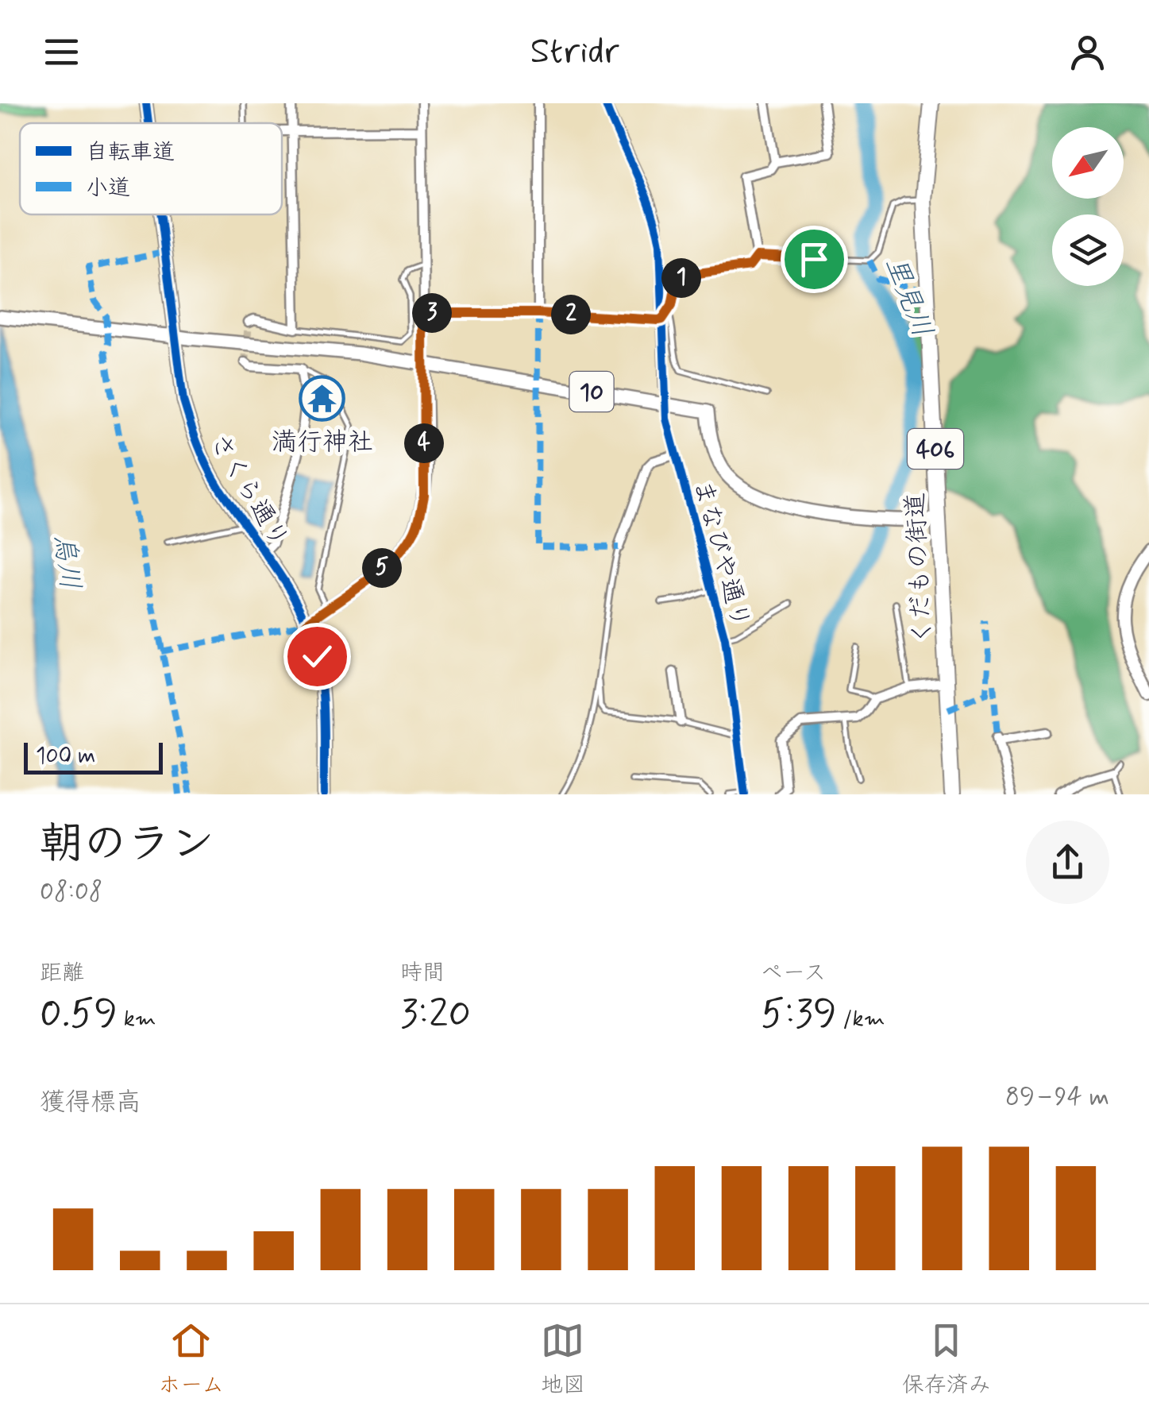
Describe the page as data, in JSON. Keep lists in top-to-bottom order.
{
  "streets": {
    "highway": ["406", "くだもの街道"],
    "main road": ["10"],
    "street": ["さくら通り", "まなびや通り"]
  },
  "crossings": [
    ["10", "くだもの街道"]
  ],
  "water": ["里見川", "烏川"],
  "places": {
    "temple": ["満行神社"]
  },
  "legend": ["自転車道", "小道"],
  "scale_bar": "100 m",
  "north": "bottom left",
  "page": {
    "header": "Stridr",
    "pins": [
      "1",
      "3",
      "2",
      "4",
      "5"
    ],
    "scale": "100 m",
    "heading": ["朝のラン", "08:08"],
    "stats": [
      ["距離", "0.59 km"],
      ["時間", "3:20"],
      ["ペース", "5:39 /km"]
    ],
    "chart": ["獲得標高", "89–94 m"],
    "tabs": ["ホーム", "地図", "保存済み"]
  }
}
